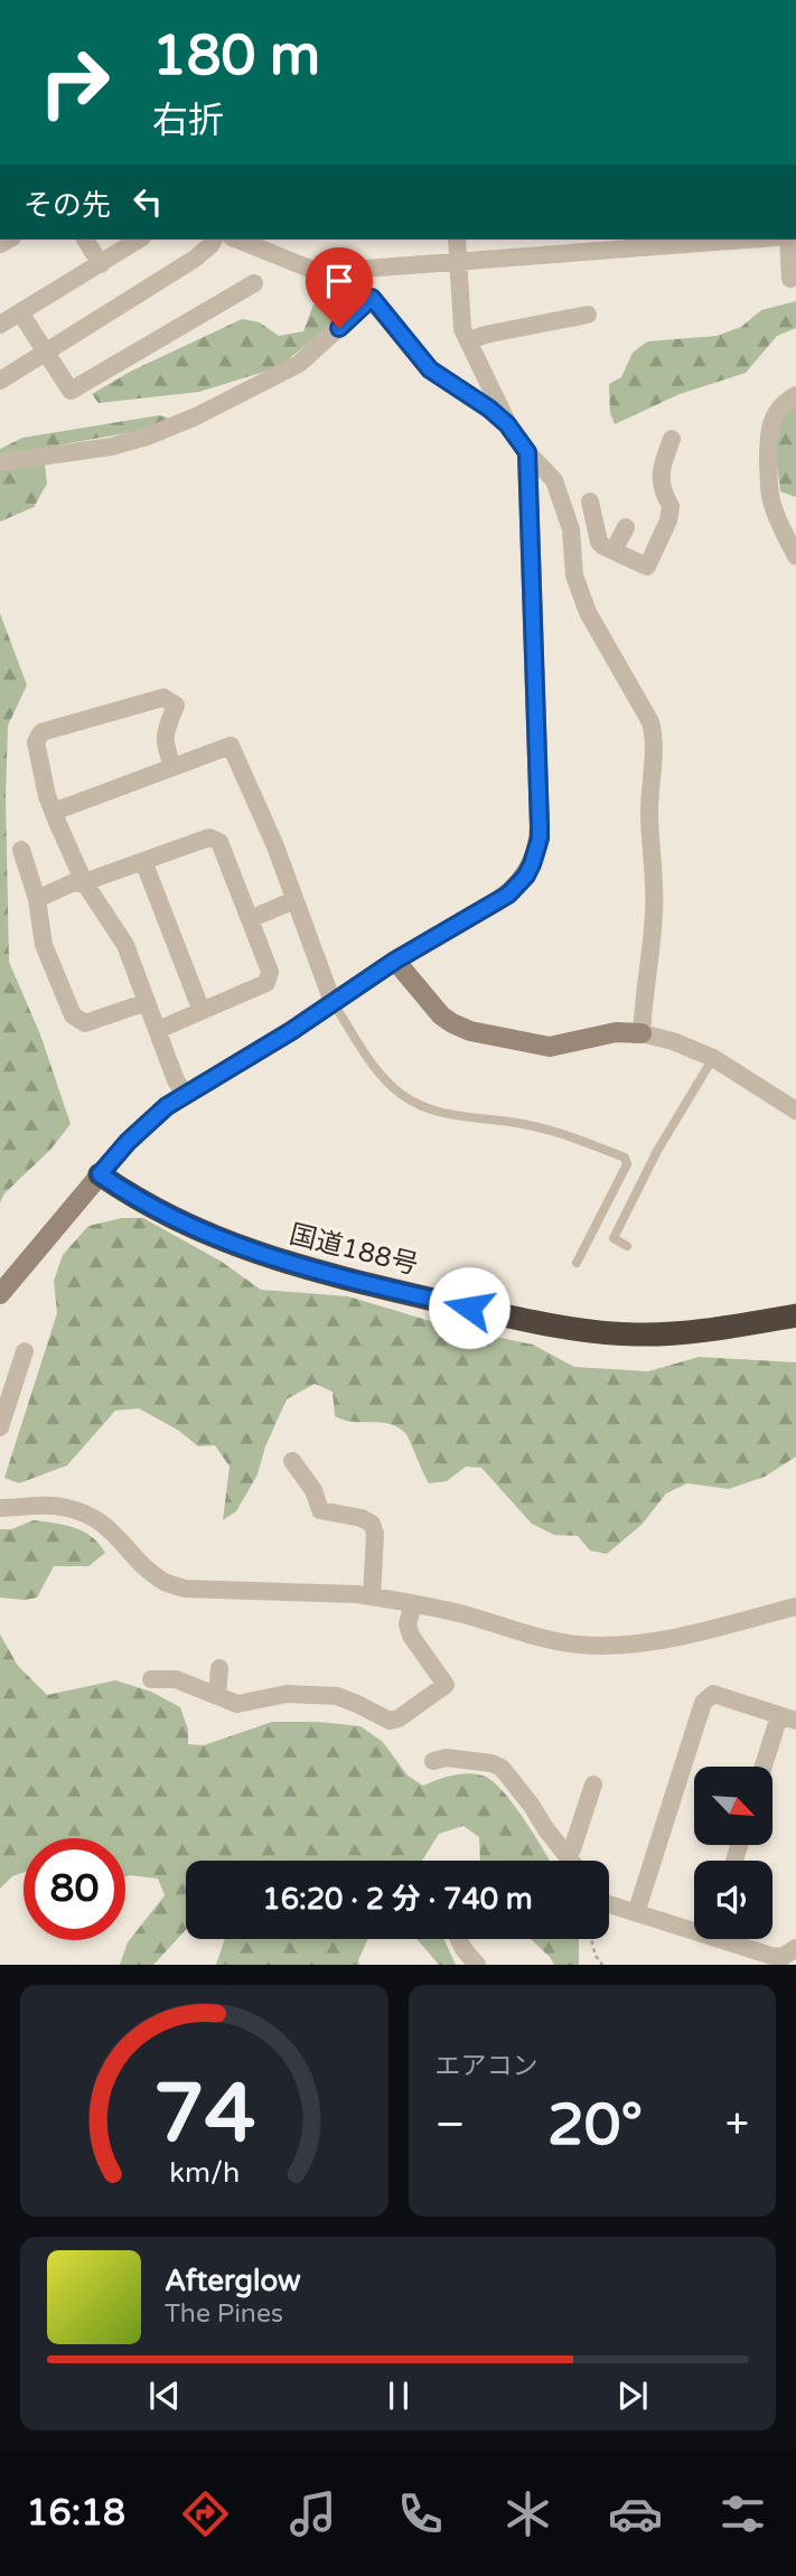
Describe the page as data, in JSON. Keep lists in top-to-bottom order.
{
  "streets": {
    "highway": ["国道188号"]
  },
  "north": "bottom right",
  "page": {
    "turn": ["180 m", "右折"],
    "then": "その先",
    "limit": "80",
    "trip": "16:20 · 2 分 · 740 m",
    "tile": "エアコン",
    "heat": ["−", "20°", "+"],
    "song": ["Afterglow", "The Pines"],
    "tabs": "16:18",
    "gauge": ["74", "km/h"]
  }
}
